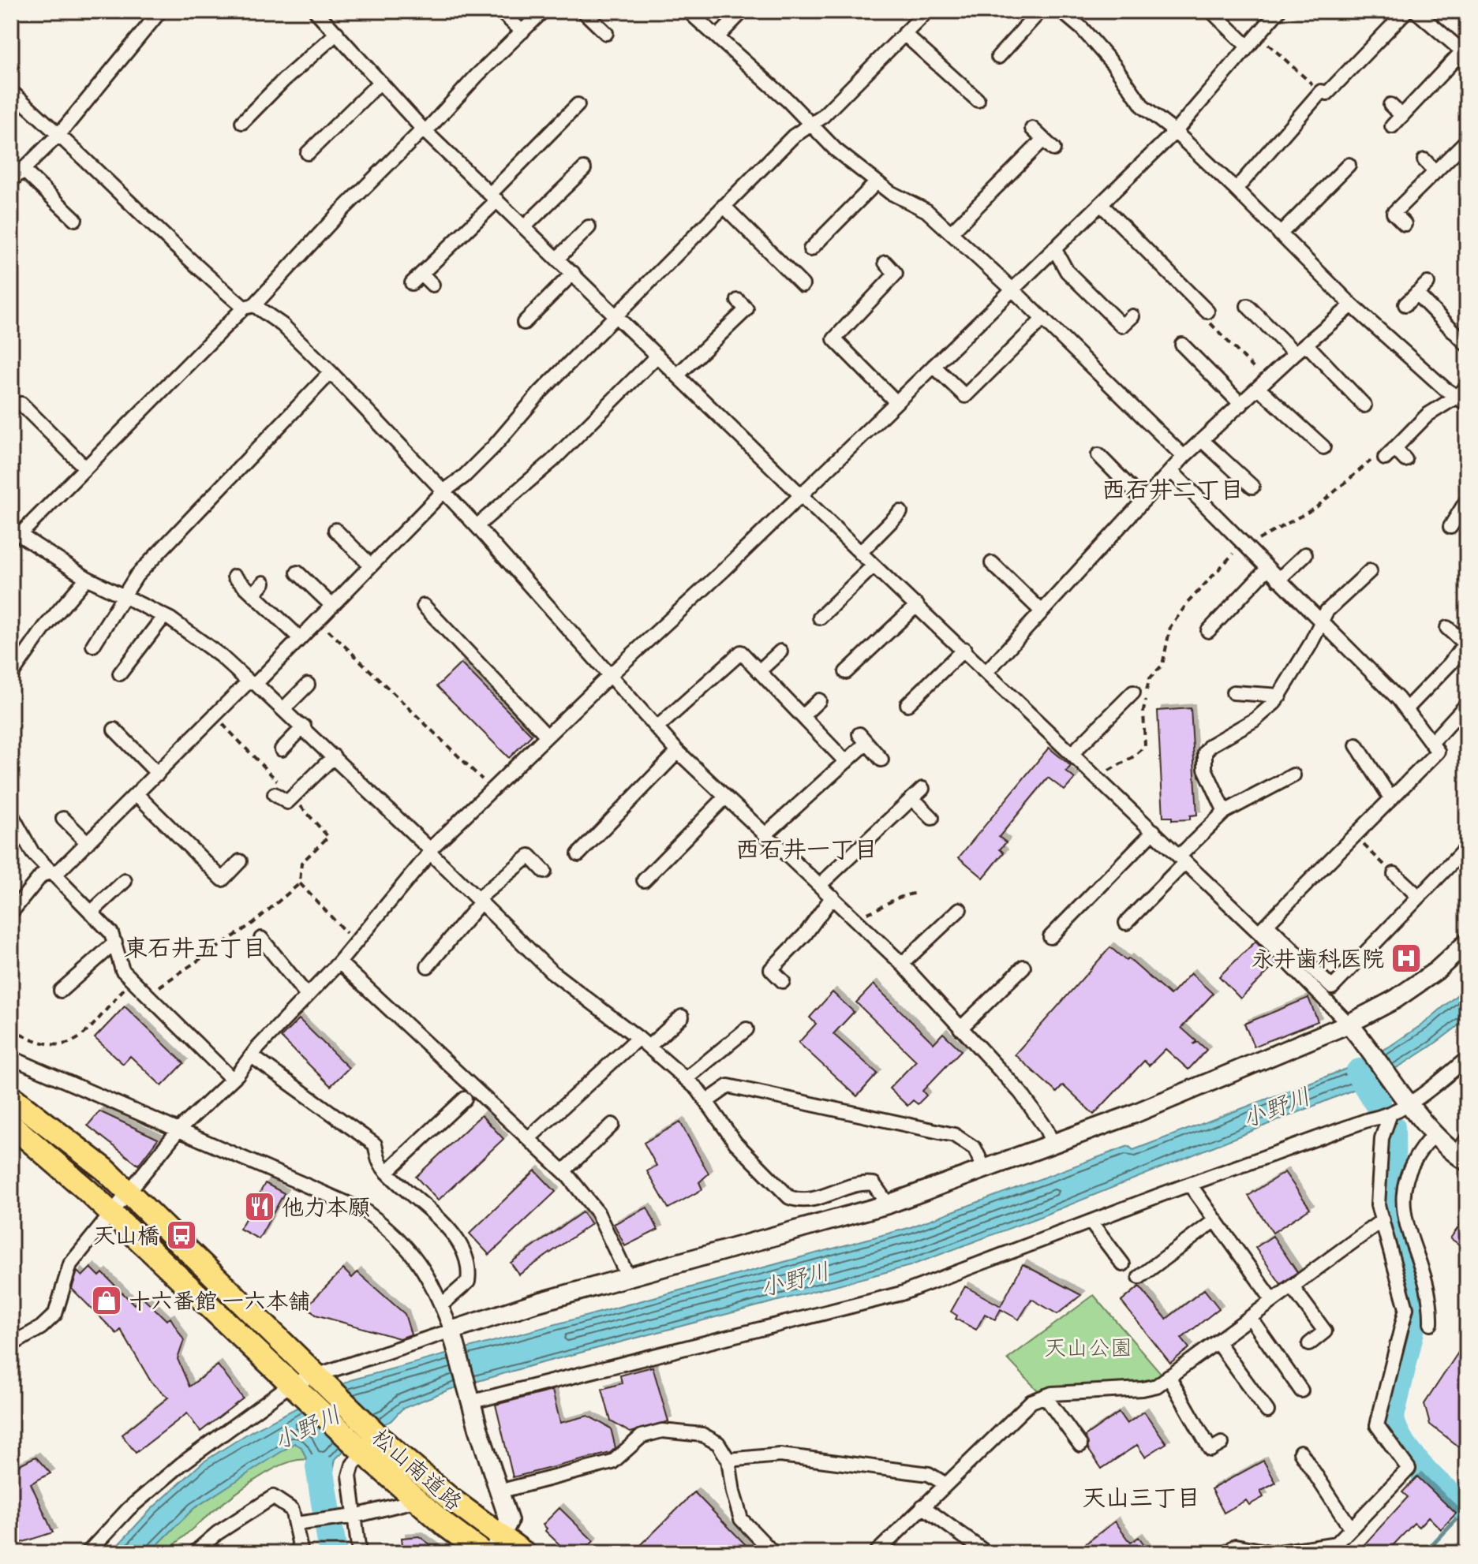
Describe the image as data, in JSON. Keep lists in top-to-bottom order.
{
  "streets": {
    "highway": ["松山南道路"]
  },
  "districts": [
    "西石井二丁目",
    "西石井一丁目",
    "東石井五丁目",
    "天山三丁目"
  ],
  "water": ["小野川"],
  "parks": ["天山公園"],
  "places": {
    "hospital": ["永井歯科医院"],
    "restaurant": ["他力本願"],
    "bus stop": ["天山橋"],
    "shop": ["十六番館 一六本舗"]
  }
}
